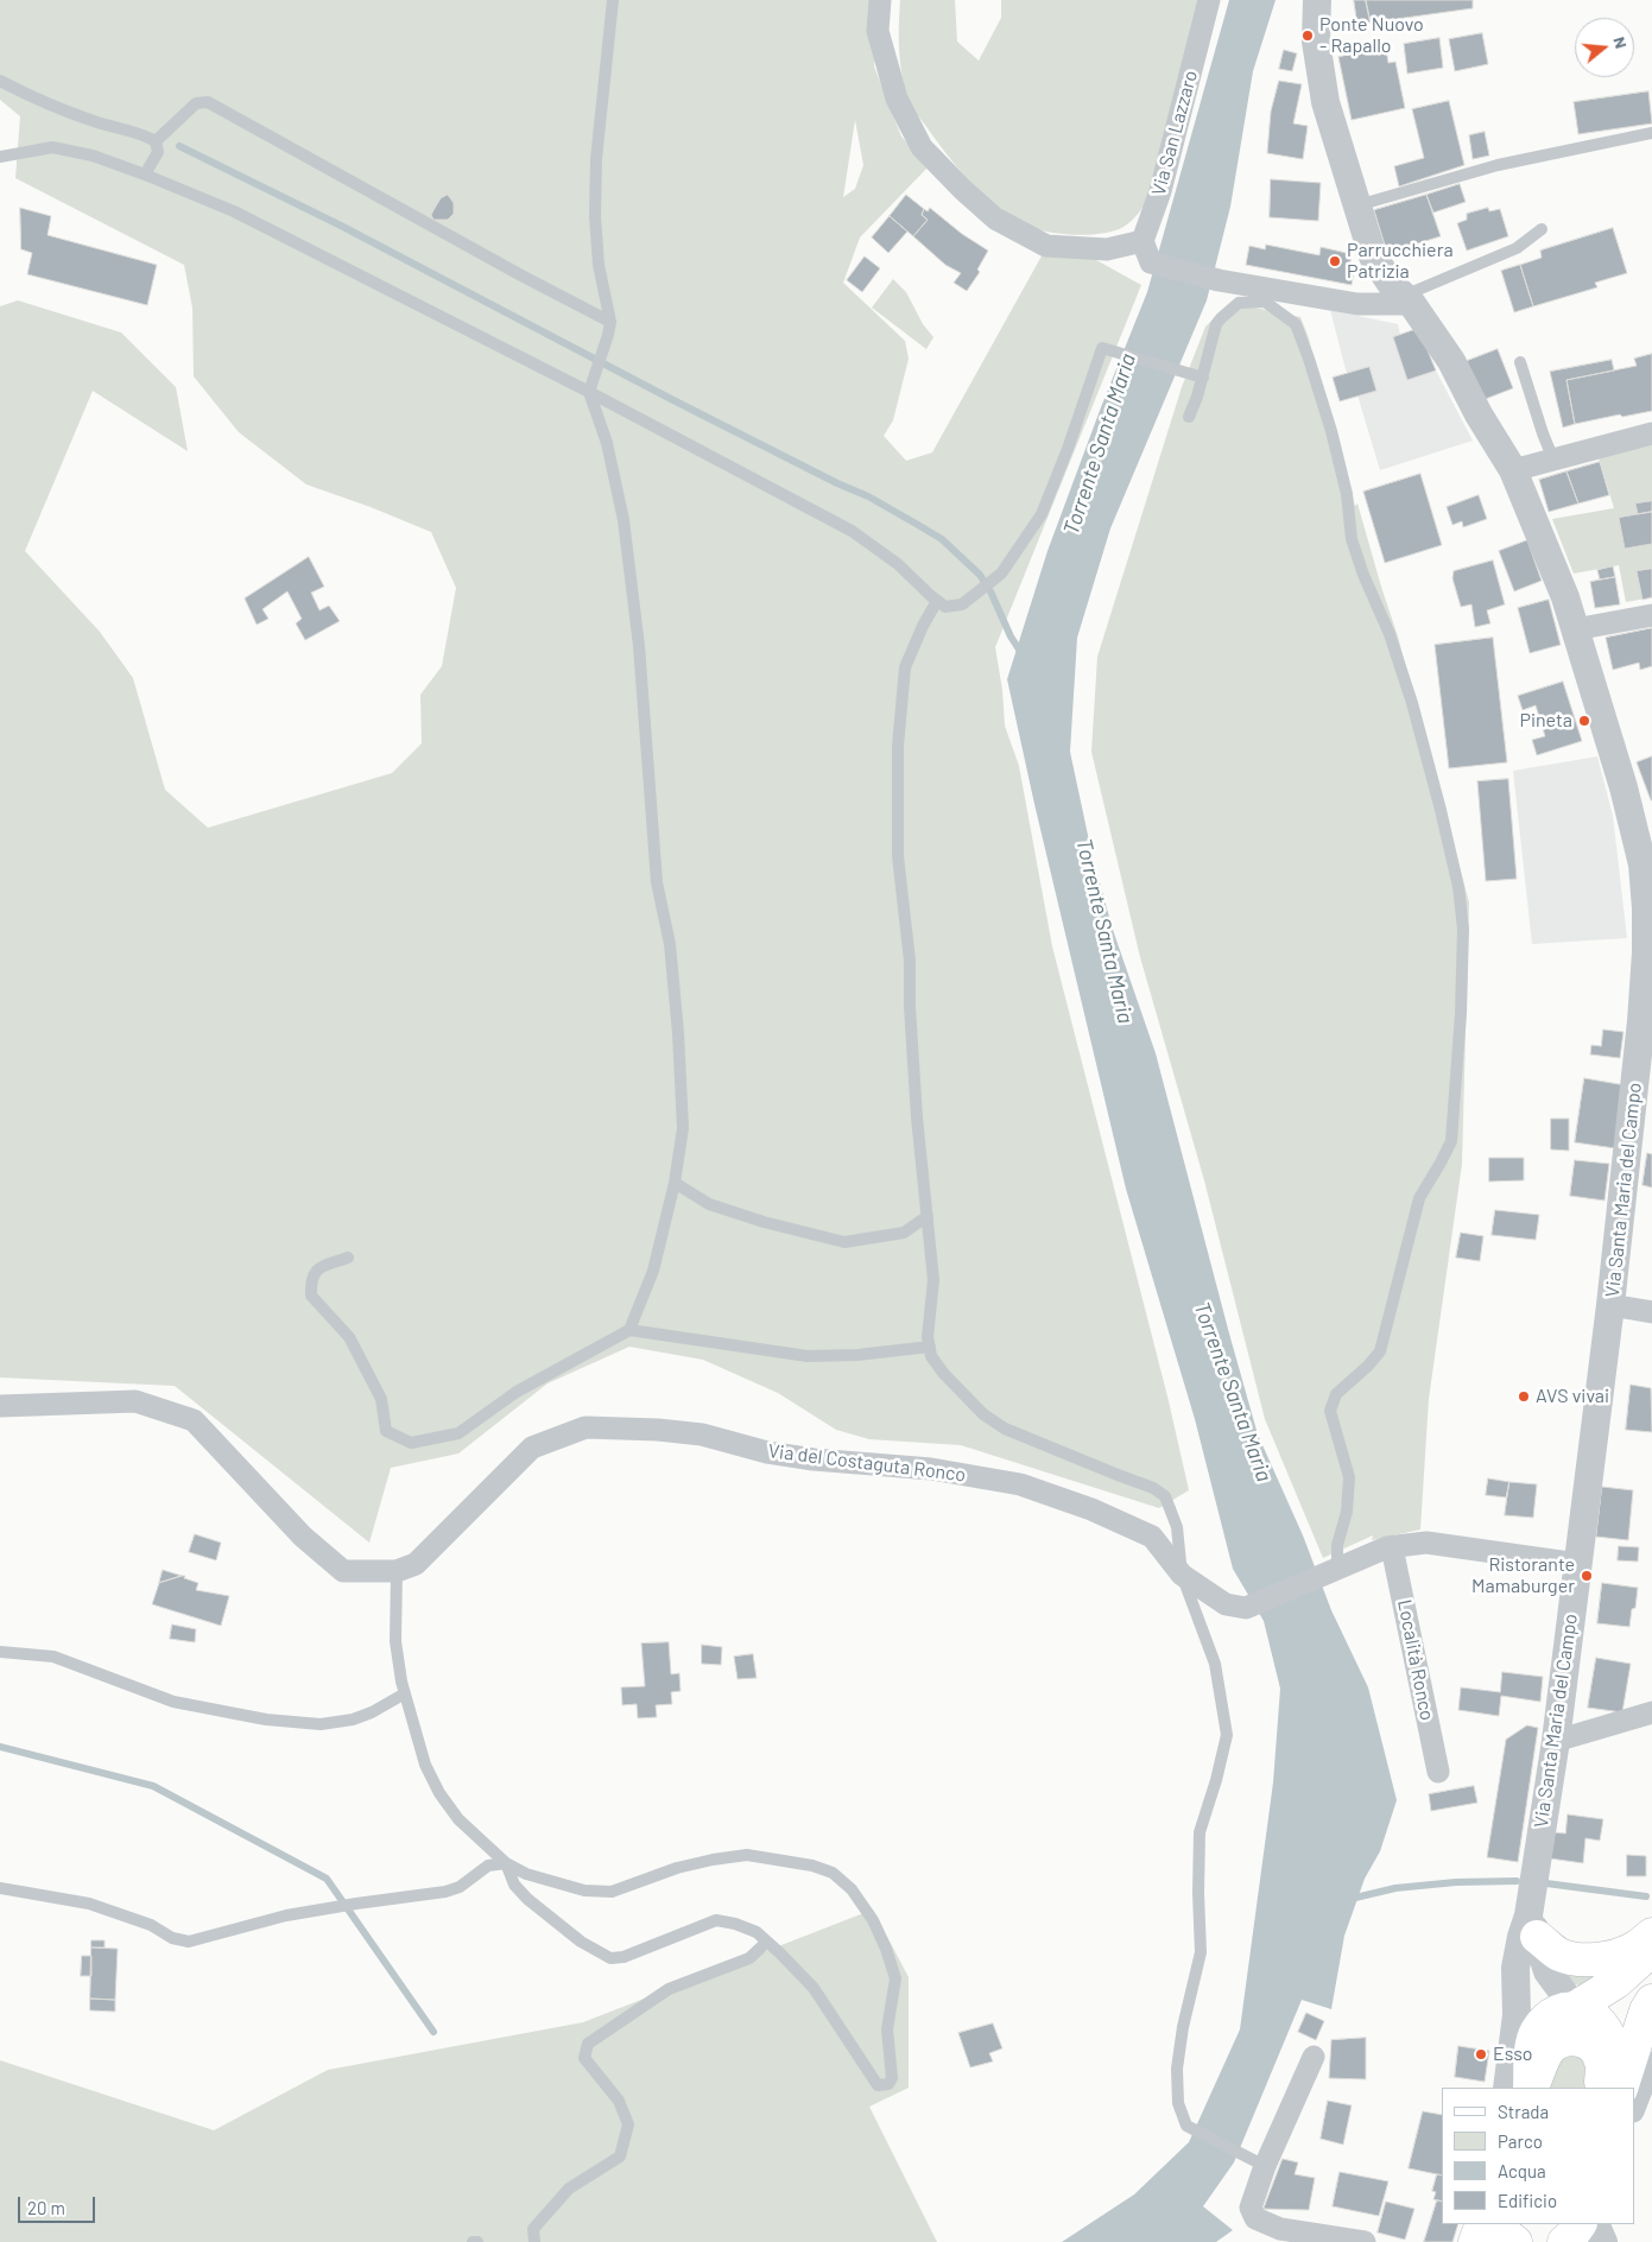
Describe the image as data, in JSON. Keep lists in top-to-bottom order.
{
  "streets": {
    "street": [
      "Via San Lazzaro",
      "Via Santa Maria del Campo",
      "Via del Costaguta Ronco",
      "Località Ronco"
    ]
  },
  "water": ["Torrente Santa Maria"],
  "places": [
    "Ponte Nuovo - Rapallo",
    "Parrucchiera Patrizia",
    "Pineta",
    "AVS vivai",
    "Ristorante Mamaburger",
    "Esso"
  ],
  "legend": [
    "Strada",
    "Parco",
    "Acqua",
    "Edificio"
  ],
  "scale_bar": "20 m",
  "north": "right"
}
